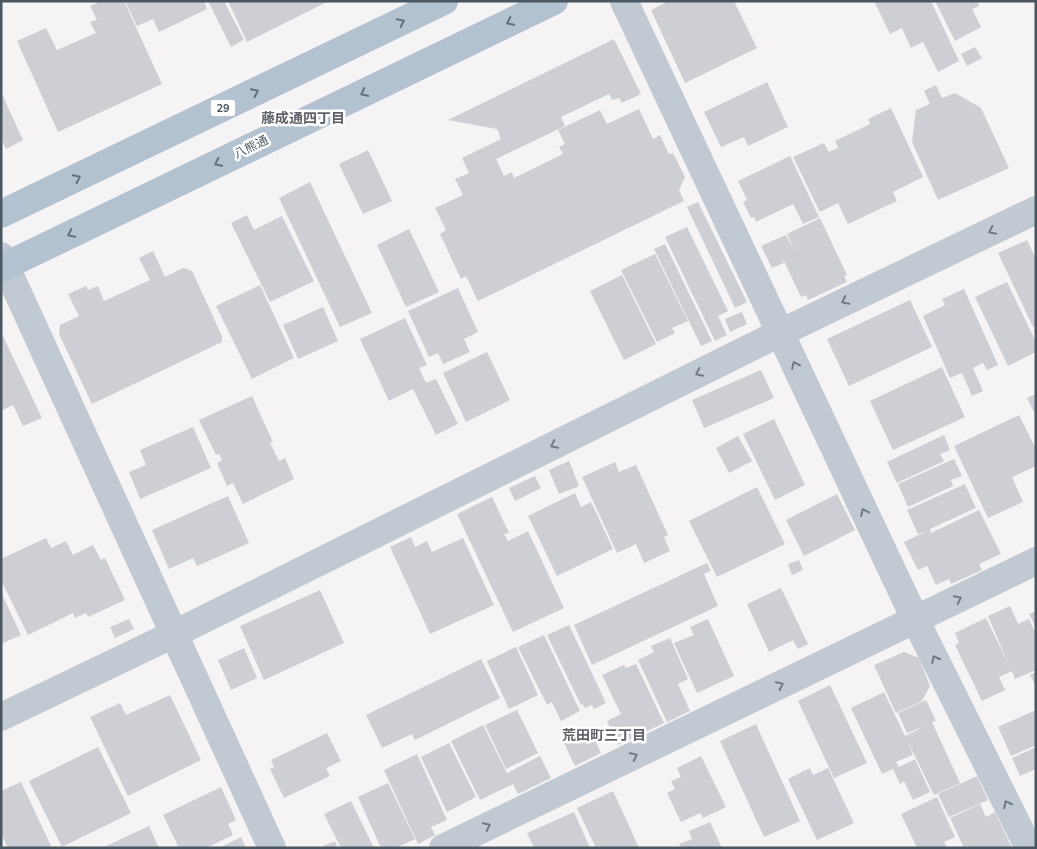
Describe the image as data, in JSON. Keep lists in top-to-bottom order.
{
  "streets": {
    "main road": ["29", "八熊通"]
  },
  "districts": ["藤成通四丁目", "荒田町三丁目"]
}
